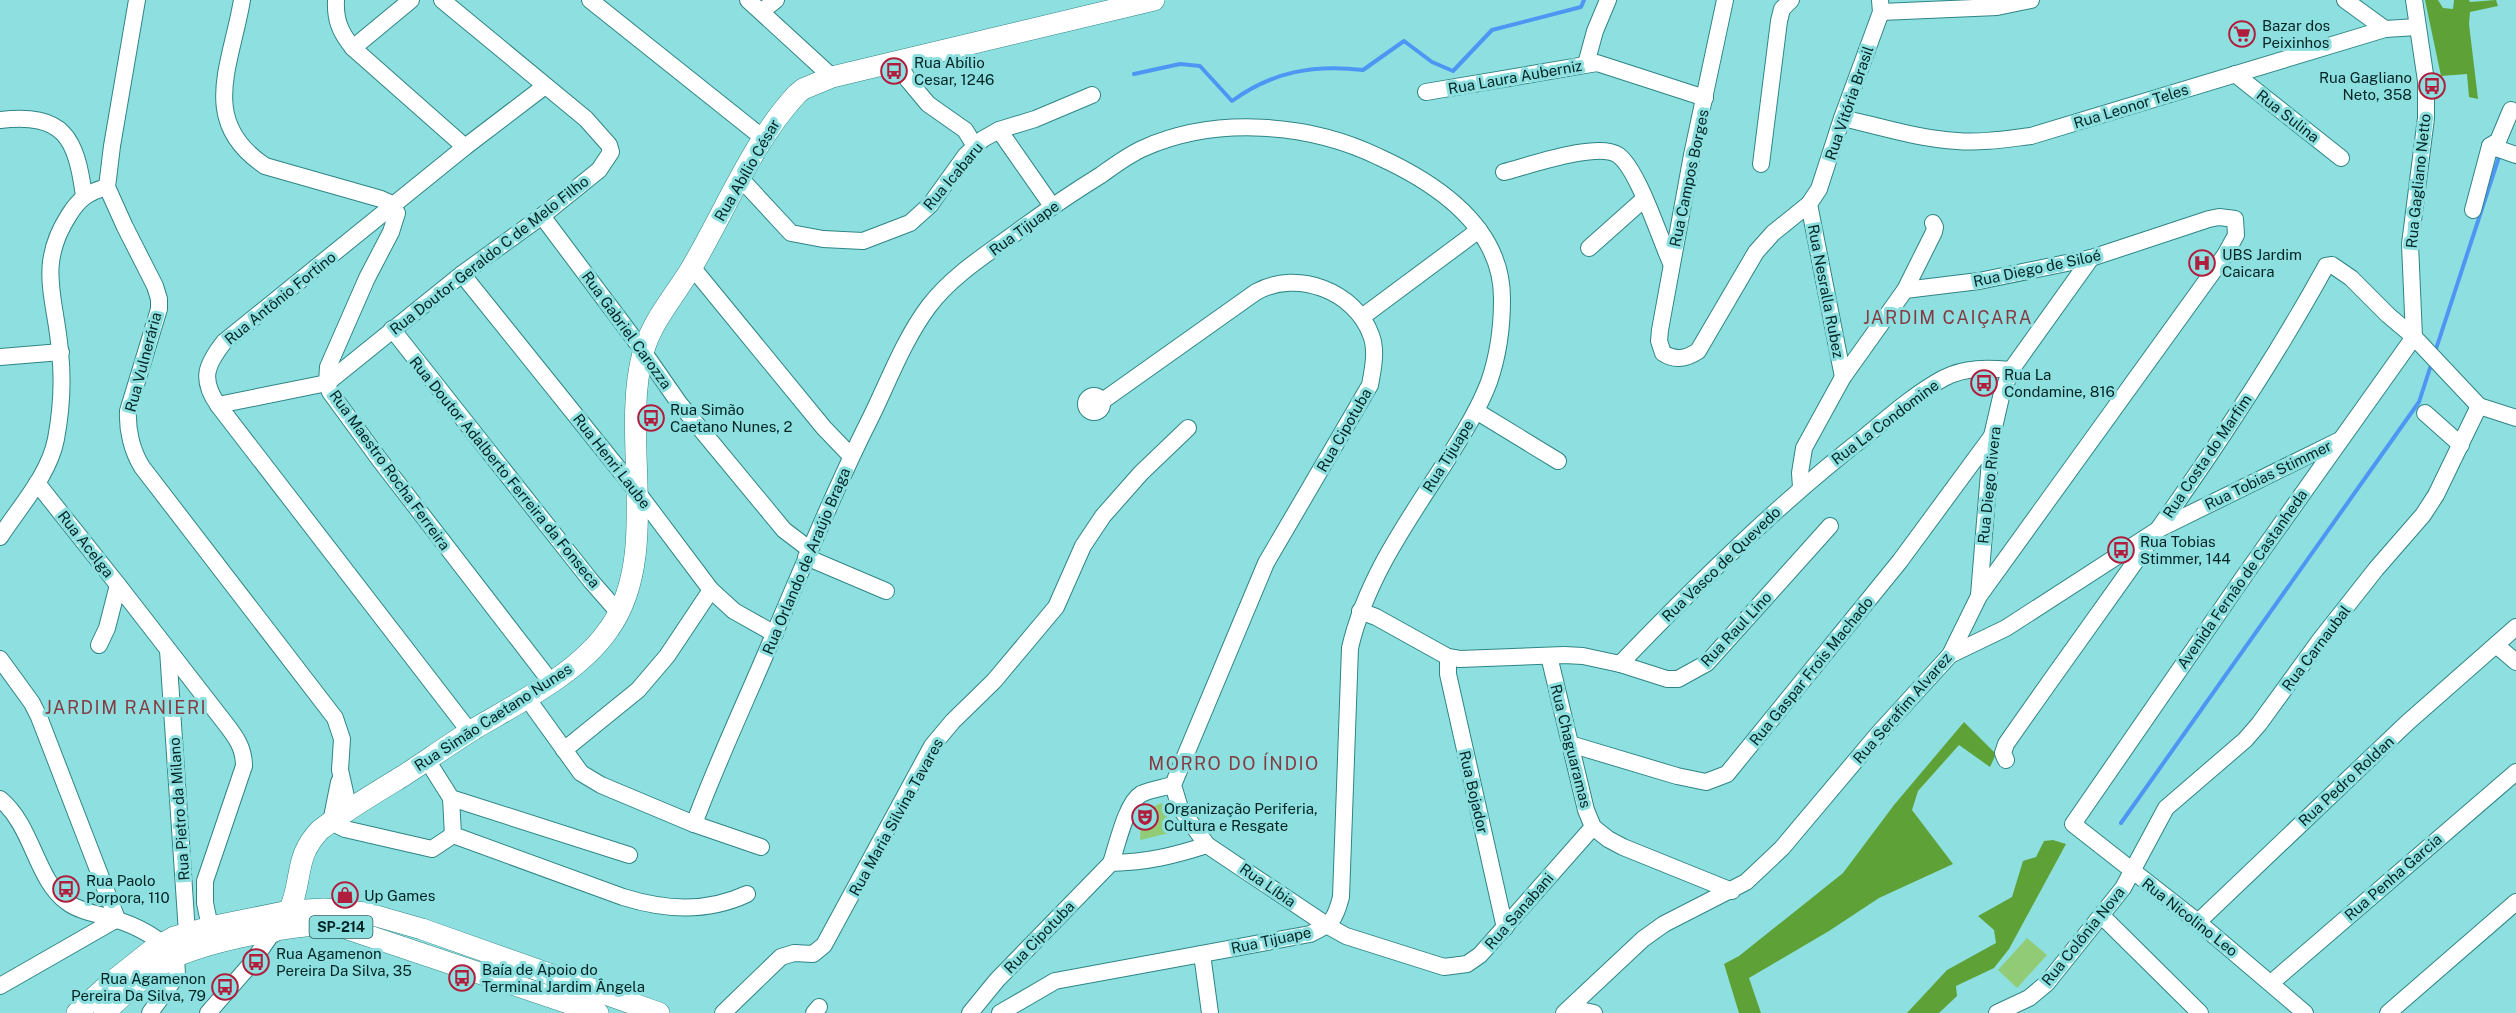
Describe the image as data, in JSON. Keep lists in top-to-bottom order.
{
  "streets": {
    "main road": ["Rua Abílio César", "Rua Simão Caetano Nunes", "SP-214"],
    "street": [
      "Rua Laura Auberniz",
      "Rua Vitória Brasil",
      "Rua Leonor Teles",
      "Rua Sulina",
      "Rua Icabaru",
      "Rua Campos Borges",
      "Rua Gagliano Netto",
      "Rua Tijuape",
      "Rua Doutor Geraldo C de Melo Filho",
      "Rua Diego de Siloé",
      "Rua Nesralla Rubez",
      "Rua Antônio Fortino",
      "Rua Gabriel Carozza",
      "Rua Vulnerária",
      "Rua La Condomine",
      "Rua Cipotuba",
      "Rua Costa do Marfim",
      "Rua Henri Laube",
      "Rua Maestro Rocha Ferreira",
      "Rua Doutor Adalberto Ferreira da Fonseca",
      "Rua Tobias Stimmer",
      "Rua Diego Rivera",
      "Rua Acelga",
      "Rua Orlando de Araújo Braga",
      "Rua Vasco de Quevedo",
      "Avenida Fernão de Castanheda",
      "Rua Raul Lino",
      "Rua Carnaubal",
      "Rua Gaspar Frois Machado",
      "Rua Serafim Alvarez",
      "Rua Chaguaramas",
      "Rua Pedro Roldan",
      "Rua Bojador",
      "Rua Pietro da Milano",
      "Rua Maria Silvina Tavares",
      "Rua Penha Garcia",
      "Rua Líbia",
      "Rua Sanabani",
      "Rua Nicolino Leo",
      "Rua Colônia Nova"
    ]
  },
  "crossings": [
    ["Rua Laura Auberniz", "Rua Campos Borges"],
    ["Rua Vitória Brasil", "Rua Leonor Teles"],
    ["Rua Vitória Brasil", "Rua Campos Borges"],
    ["Rua Vitória Brasil", "Rua Nesralla Rubez"],
    ["Rua Leonor Teles", "Rua Sulina"],
    ["Rua Leonor Teles", "Rua Gagliano Netto"],
    ["Rua Abílio César", "Rua Icabaru"],
    ["Rua Abílio César", "Rua Gabriel Carozza"],
    ["Rua Abílio César", "Rua Simão Caetano Nunes"],
    ["Rua Icabaru", "Rua Tijuape"],
    ["Rua Campos Borges", "Rua Nesralla Rubez"],
    ["Rua Gagliano Netto", "Rua Costa do Marfim"],
    ["Rua Gagliano Netto", "Avenida Fernão de Castanheda"],
    ["Rua Tijuape", "Rua Orlando de Araújo Braga"],
    ["Rua Tijuape", "Rua Líbia"],
    ["Rua Tijuape", "Rua Sanabani"],
    ["Rua Doutor Geraldo C de Melo Filho", "Rua Antônio Fortino"],
    ["Rua Doutor Geraldo C de Melo Filho", "Rua Gabriel Carozza"],
    ["Rua Doutor Geraldo C de Melo Filho", "Rua Henri Laube"],
    ["Rua Doutor Geraldo C de Melo Filho", "Rua Maestro Rocha Ferreira"],
    ["Rua Doutor Geraldo C de Melo Filho", "Rua Doutor Adalberto Ferreira da Fonseca"],
    ["Rua Diego de Siloé", "Rua Diego Rivera"],
    ["Rua Diego de Siloé", "Rua Serafim Alvarez"],
    ["Rua Antônio Fortino", "Rua Maestro Rocha Ferreira"],
    ["Rua Antônio Fortino", "Rua Simão Caetano Nunes"],
    ["Rua Gabriel Carozza", "Rua Orlando de Araújo Braga"],
    ["Rua Gabriel Carozza", "Rua Simão Caetano Nunes"],
    ["Rua Vulnerária", "Rua Simão Caetano Nunes"],
    ["Rua La Condomine", "Rua Diego Rivera"],
    ["Rua La Condomine", "Rua Vasco de Quevedo"],
    ["Rua Costa do Marfim", "Rua Tobias Stimmer"],
    ["Rua Costa do Marfim", "Avenida Fernão de Castanheda"],
    ["Rua Henri Laube", "Rua Orlando de Araújo Braga"],
    ["Rua Henri Laube", "Rua Simão Caetano Nunes"],
    ["Rua Maestro Rocha Ferreira", "Rua Simão Caetano Nunes"],
    ["Rua Doutor Adalberto Ferreira da Fonseca", "Rua Simão Caetano Nunes"],
    ["Rua Tobias Stimmer", "Avenida Fernão de Castanheda"],
    ["Rua Tobias Stimmer", "Rua Serafim Alvarez"],
    ["Rua Diego Rivera", "Rua Gaspar Frois Machado"],
    ["Rua Diego Rivera", "Rua Serafim Alvarez"],
    ["Rua Vasco de Quevedo", "Rua Raul Lino"],
    ["Avenida Fernão de Castanheda", "Rua Nicolino Leo"],
    ["Rua Carnaubal", "Rua Nicolino Leo"],
    ["Rua Carnaubal", "Rua Colônia Nova"],
    ["Rua Gaspar Frois Machado", "Rua Chaguaramas"],
    ["Rua Serafim Alvarez", "Rua Chaguaramas"],
    ["Rua Simão Caetano Nunes", "SP-214"],
    ["Rua Chaguaramas", "Rua Sanabani"],
    ["Rua Pedro Roldan", "Rua Nicolino Leo"],
    ["Rua Bojador", "Rua Sanabani"],
    ["Rua Pietro da Milano", "SP-214"],
    ["Rua Penha Garcia", "Rua Nicolino Leo"],
    ["Rua Líbia", "Rua Sanabani"],
    ["Rua Nicolino Leo", "Rua Colônia Nova"]
  ],
  "districts": ["JARDIM CAIÇARA", "JARDIM RANIERI", "MORRO DO ÍNDIO"],
  "places": {
    "supermarket": ["Bazar dos Peixinhos"],
    "bus stop": [
      "Rua Abílio Cesar, 1246",
      "Rua Gagliano Neto, 358",
      "Rua La Condamine, 816",
      "Rua Simão Caetano Nunes, 2",
      "Rua Tobias Stimmer, 144",
      "Rua Paolo Porpora, 110",
      "Rua Agamenon Pereira Da Silva, 35",
      "Baía de Apoio do Terminal Jardim Ângela",
      "Rua Agamenon Pereira Da Silva, 79"
    ],
    "hospital": ["UBS Jardim Caicara"],
    "theatre": ["Organização Periferia, Cultura e Resgate"],
    "shop": ["Up Games"]
  }
}
